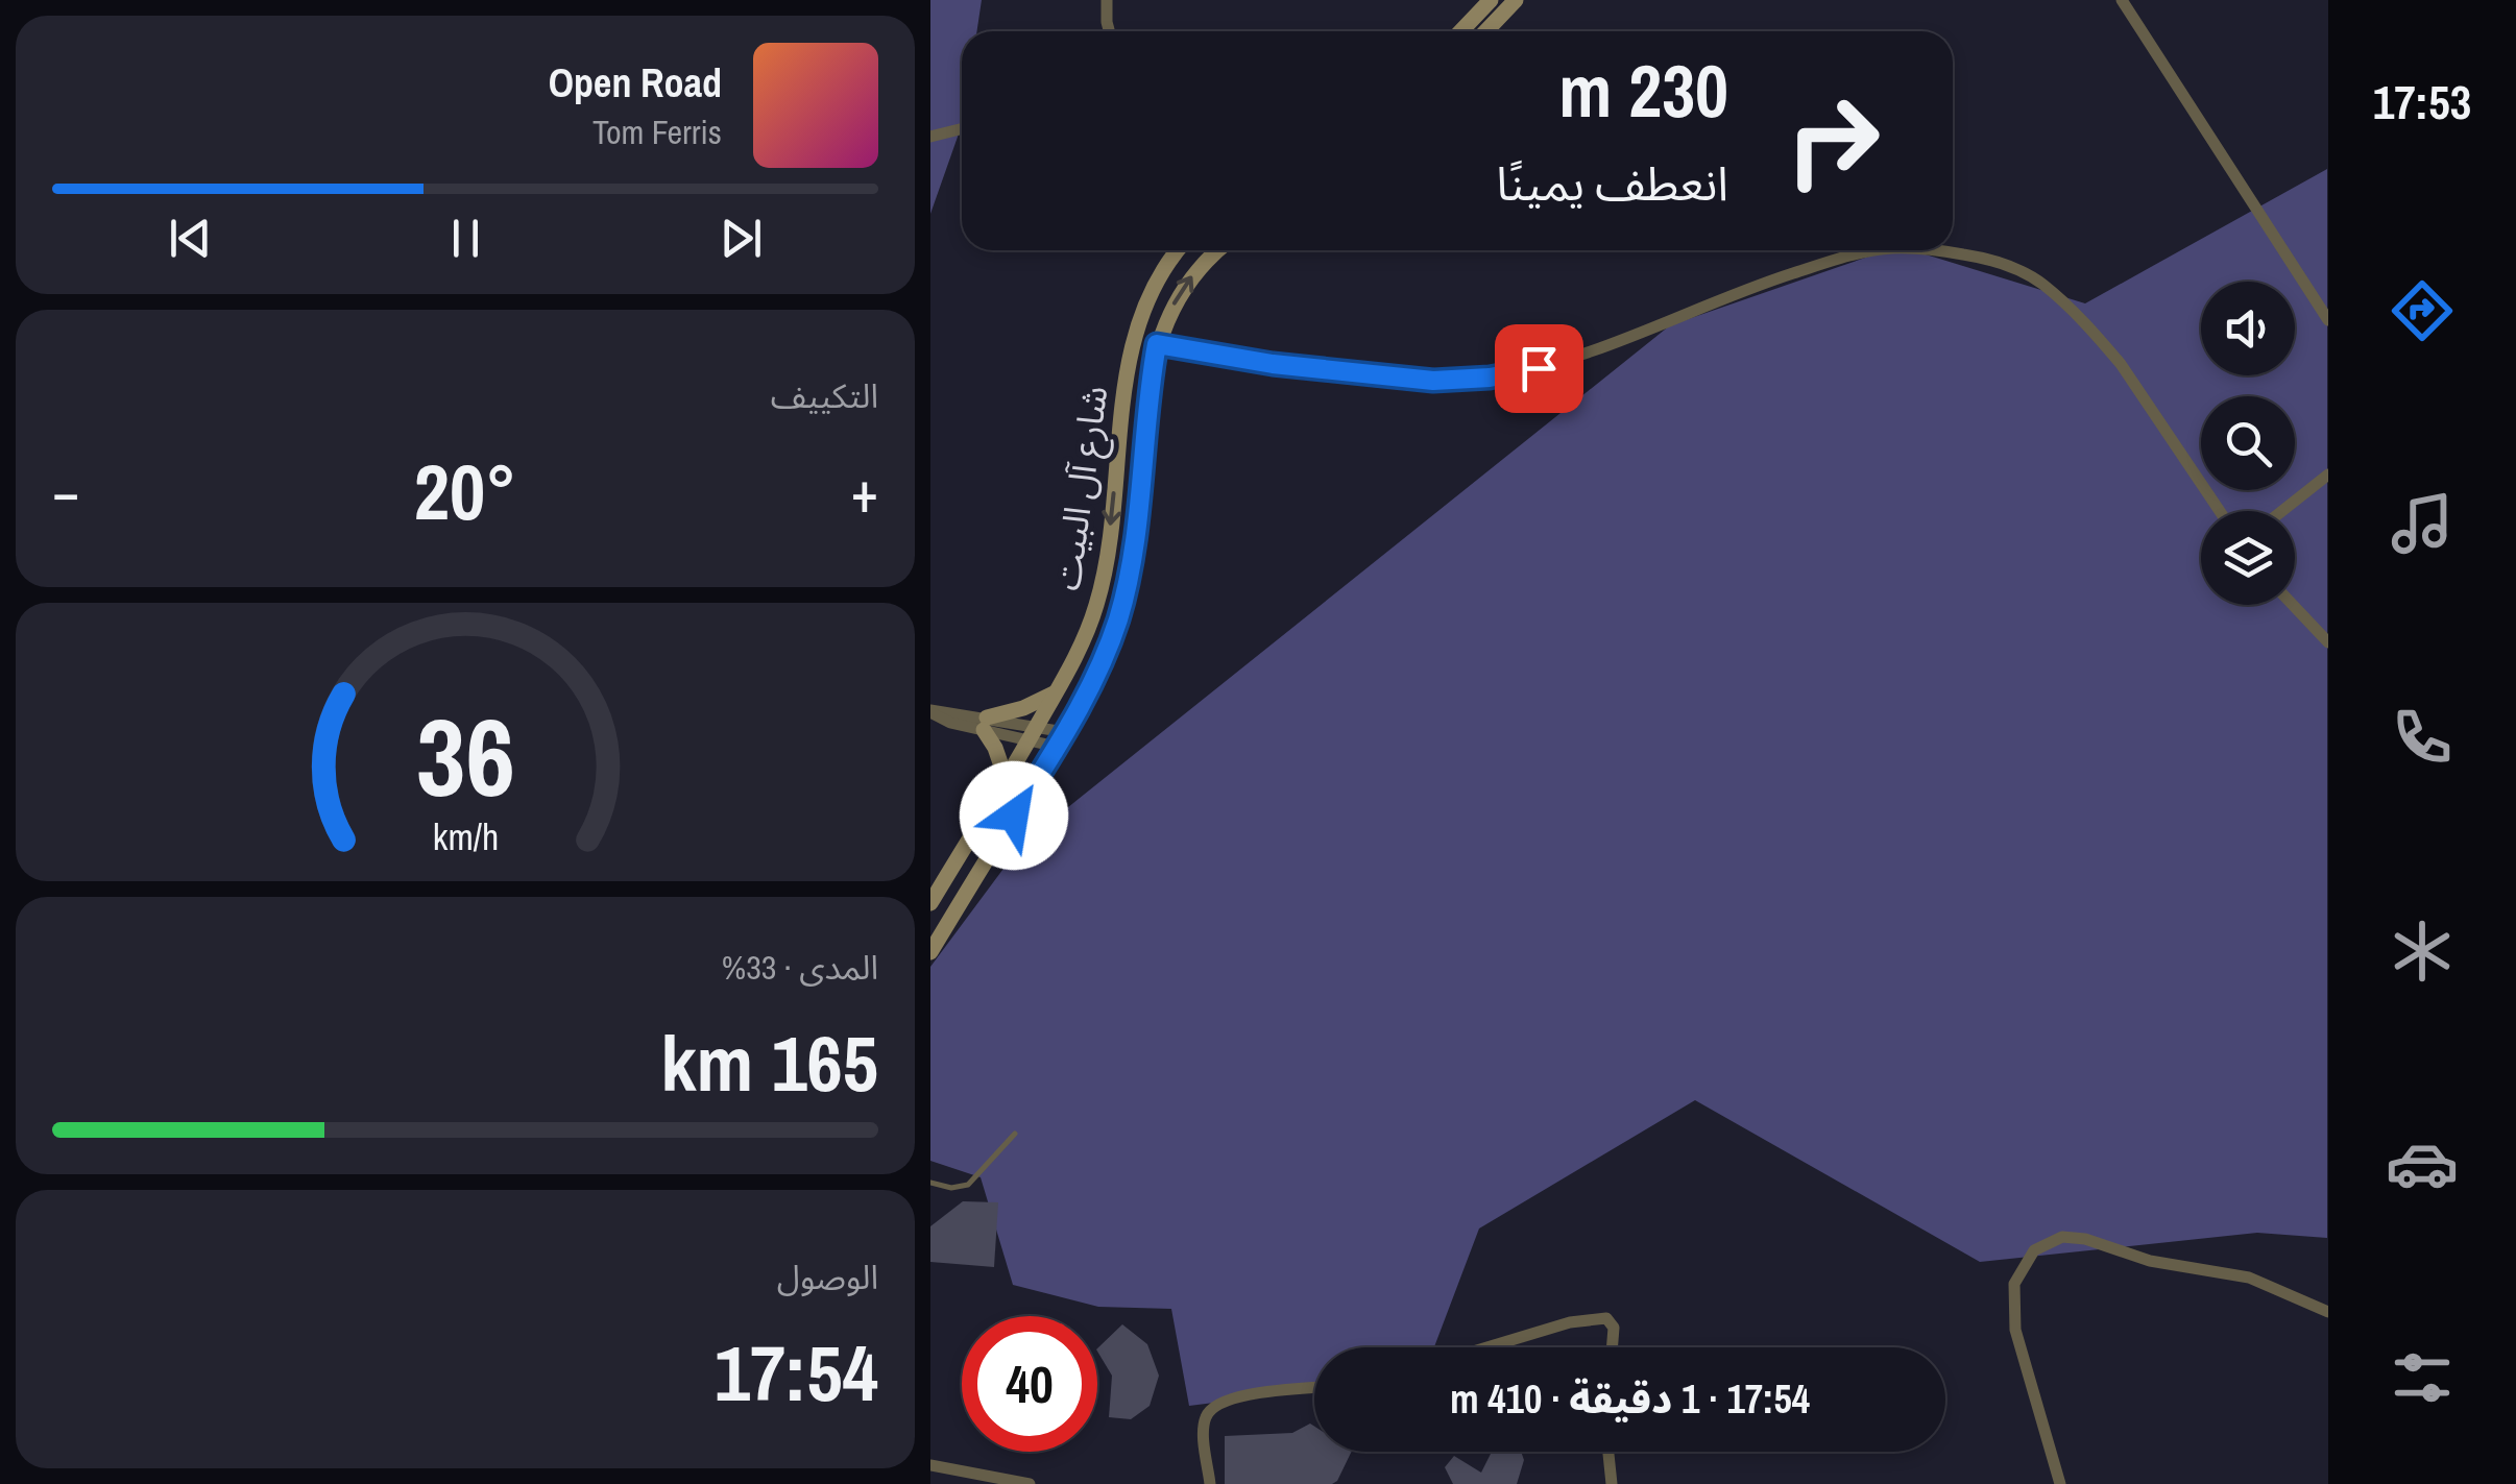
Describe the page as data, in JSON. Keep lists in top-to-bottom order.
{
  "streets": {
    "street": ["شارع آل البيت"]
  },
  "page": {
    "tabs": "17:53",
    "turn": ["230 m", "انعطف يمينًا"],
    "song": ["Open Road", "Tom Ferris"],
    "tile": [
      "التكييف",
      ["المدى · 33%", "165 km"],
      ["الوصول", "17:54"]
    ],
    "heat": ["−", "20°", "+"],
    "limit": "40",
    "trip": "17:54 · 1 دقيقة · 410 m",
    "gauge": ["36", "km/h"]
  }
}
